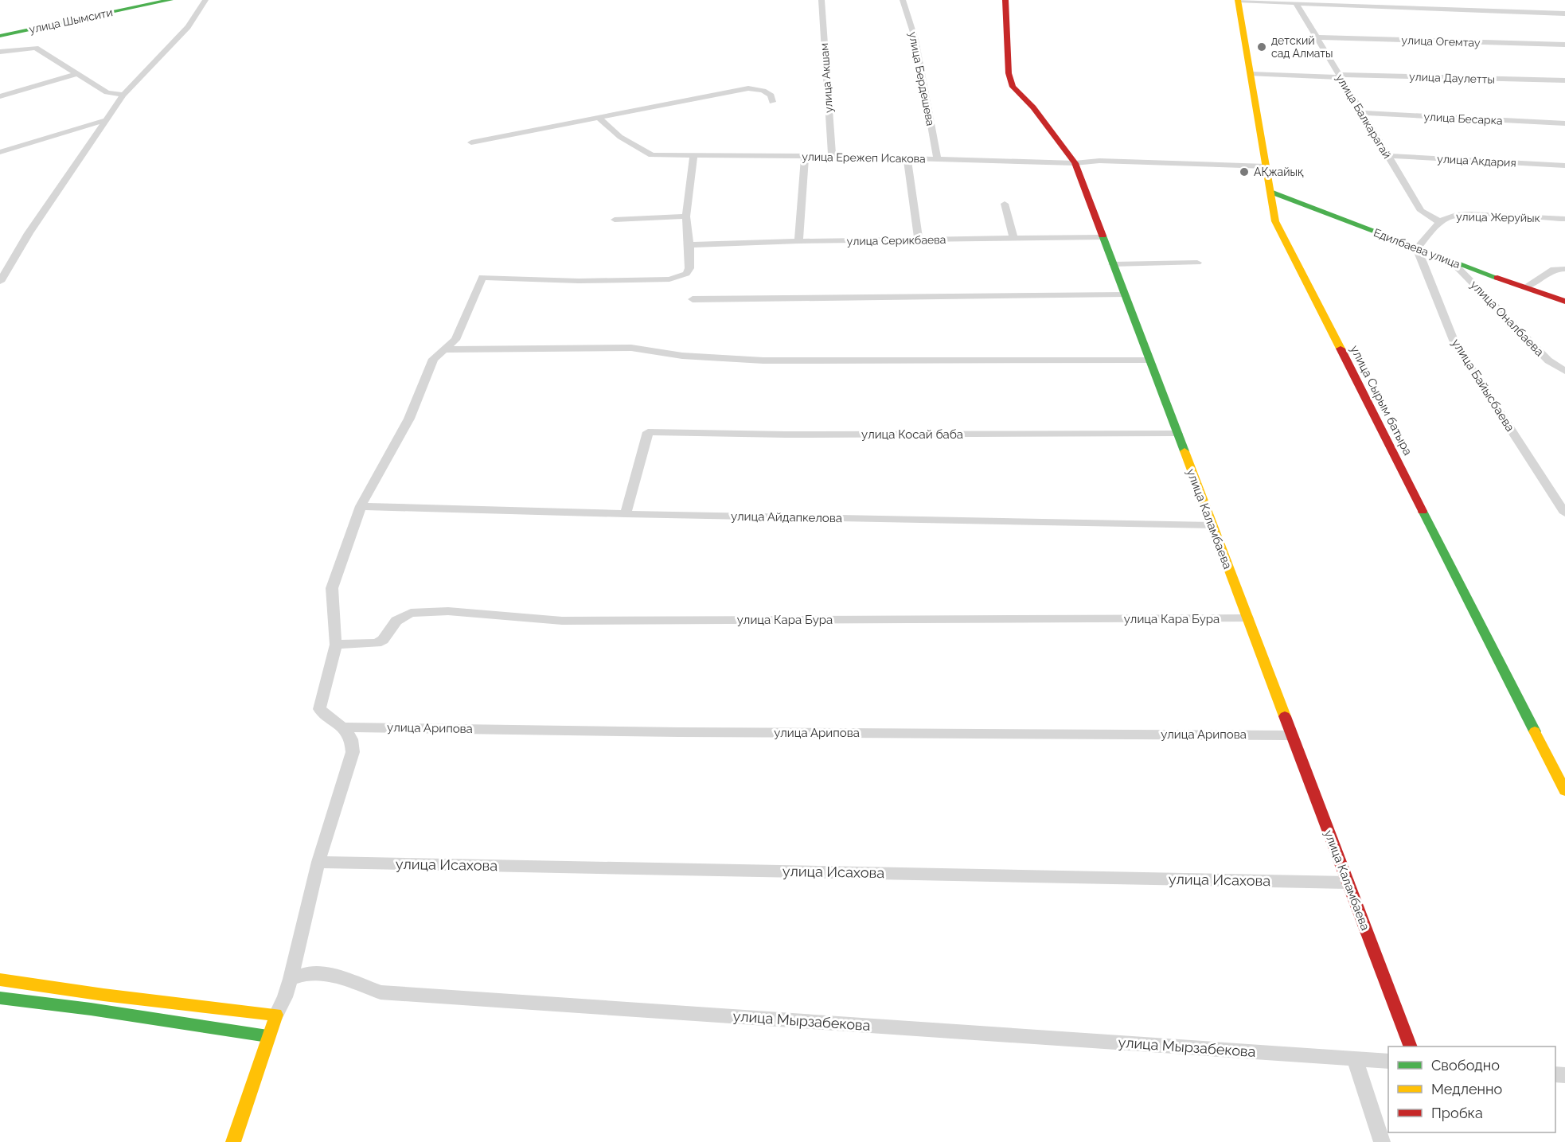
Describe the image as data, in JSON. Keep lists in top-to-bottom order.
{
  "streets": {
    "street": [
      "улица Шымсити",
      "улица Огемтау",
      "улица Акшам",
      "улица Даулетты",
      "улица Бердешева",
      "улица Балкарагай",
      "улица Бесарка",
      "улица Ережеп Исакова",
      "улица Акдария",
      "улица Жеруйык",
      "улица Серикбаева",
      "Едилбаева улица",
      "улица Оналбаева",
      "улица Байысбаева",
      "улица Сырым батыра",
      "улица Косай баба",
      "улица Айдапкелова",
      "улица Каламбаева",
      "улица Кара Бура",
      "улица Арипова",
      "улица Исахова",
      "улица Мырзабекова"
    ]
  },
  "crossings": [
    ["улица Огемтау", "улица Балкарагай"],
    ["улица Акшам", "улица Ережеп Исакова"],
    ["улица Даулетты", "улица Балкарагай"],
    ["улица Даулетты", "улица Сырым батыра"],
    ["улица Бердешева", "улица Ережеп Исакова"],
    ["улица Балкарагай", "улица Бесарка"],
    ["улица Балкарагай", "улица Акдария"],
    ["улица Балкарагай", "улица Жеруйык"],
    ["улица Ережеп Исакова", "улица Сырым батыра"],
    ["улица Ережеп Исакова", "улица Каламбаева"],
    ["улица Жеруйык", "Едилбаева улица"],
    ["улица Жеруйык", "улица Байысбаева"],
    ["улица Серикбаева", "улица Каламбаева"],
    ["Едилбаева улица", "улица Оналбаева"],
    ["Едилбаева улица", "улица Байысбаева"],
    ["Едилбаева улица", "улица Сырым батыра"],
    ["улица Косай баба", "улица Айдапкелова"],
    ["улица Косай баба", "улица Каламбаева"],
    ["улица Айдапкелова", "улица Каламбаева"],
    ["улица Каламбаева", "улица Кара Бура"],
    ["улица Каламбаева", "улица Арипова"],
    ["улица Каламбаева", "улица Исахова"]
  ],
  "places": ["детский сад Алматы", "АҚжайық"],
  "legend": ["Свободно", "Медленно", "Пробка"]
}
